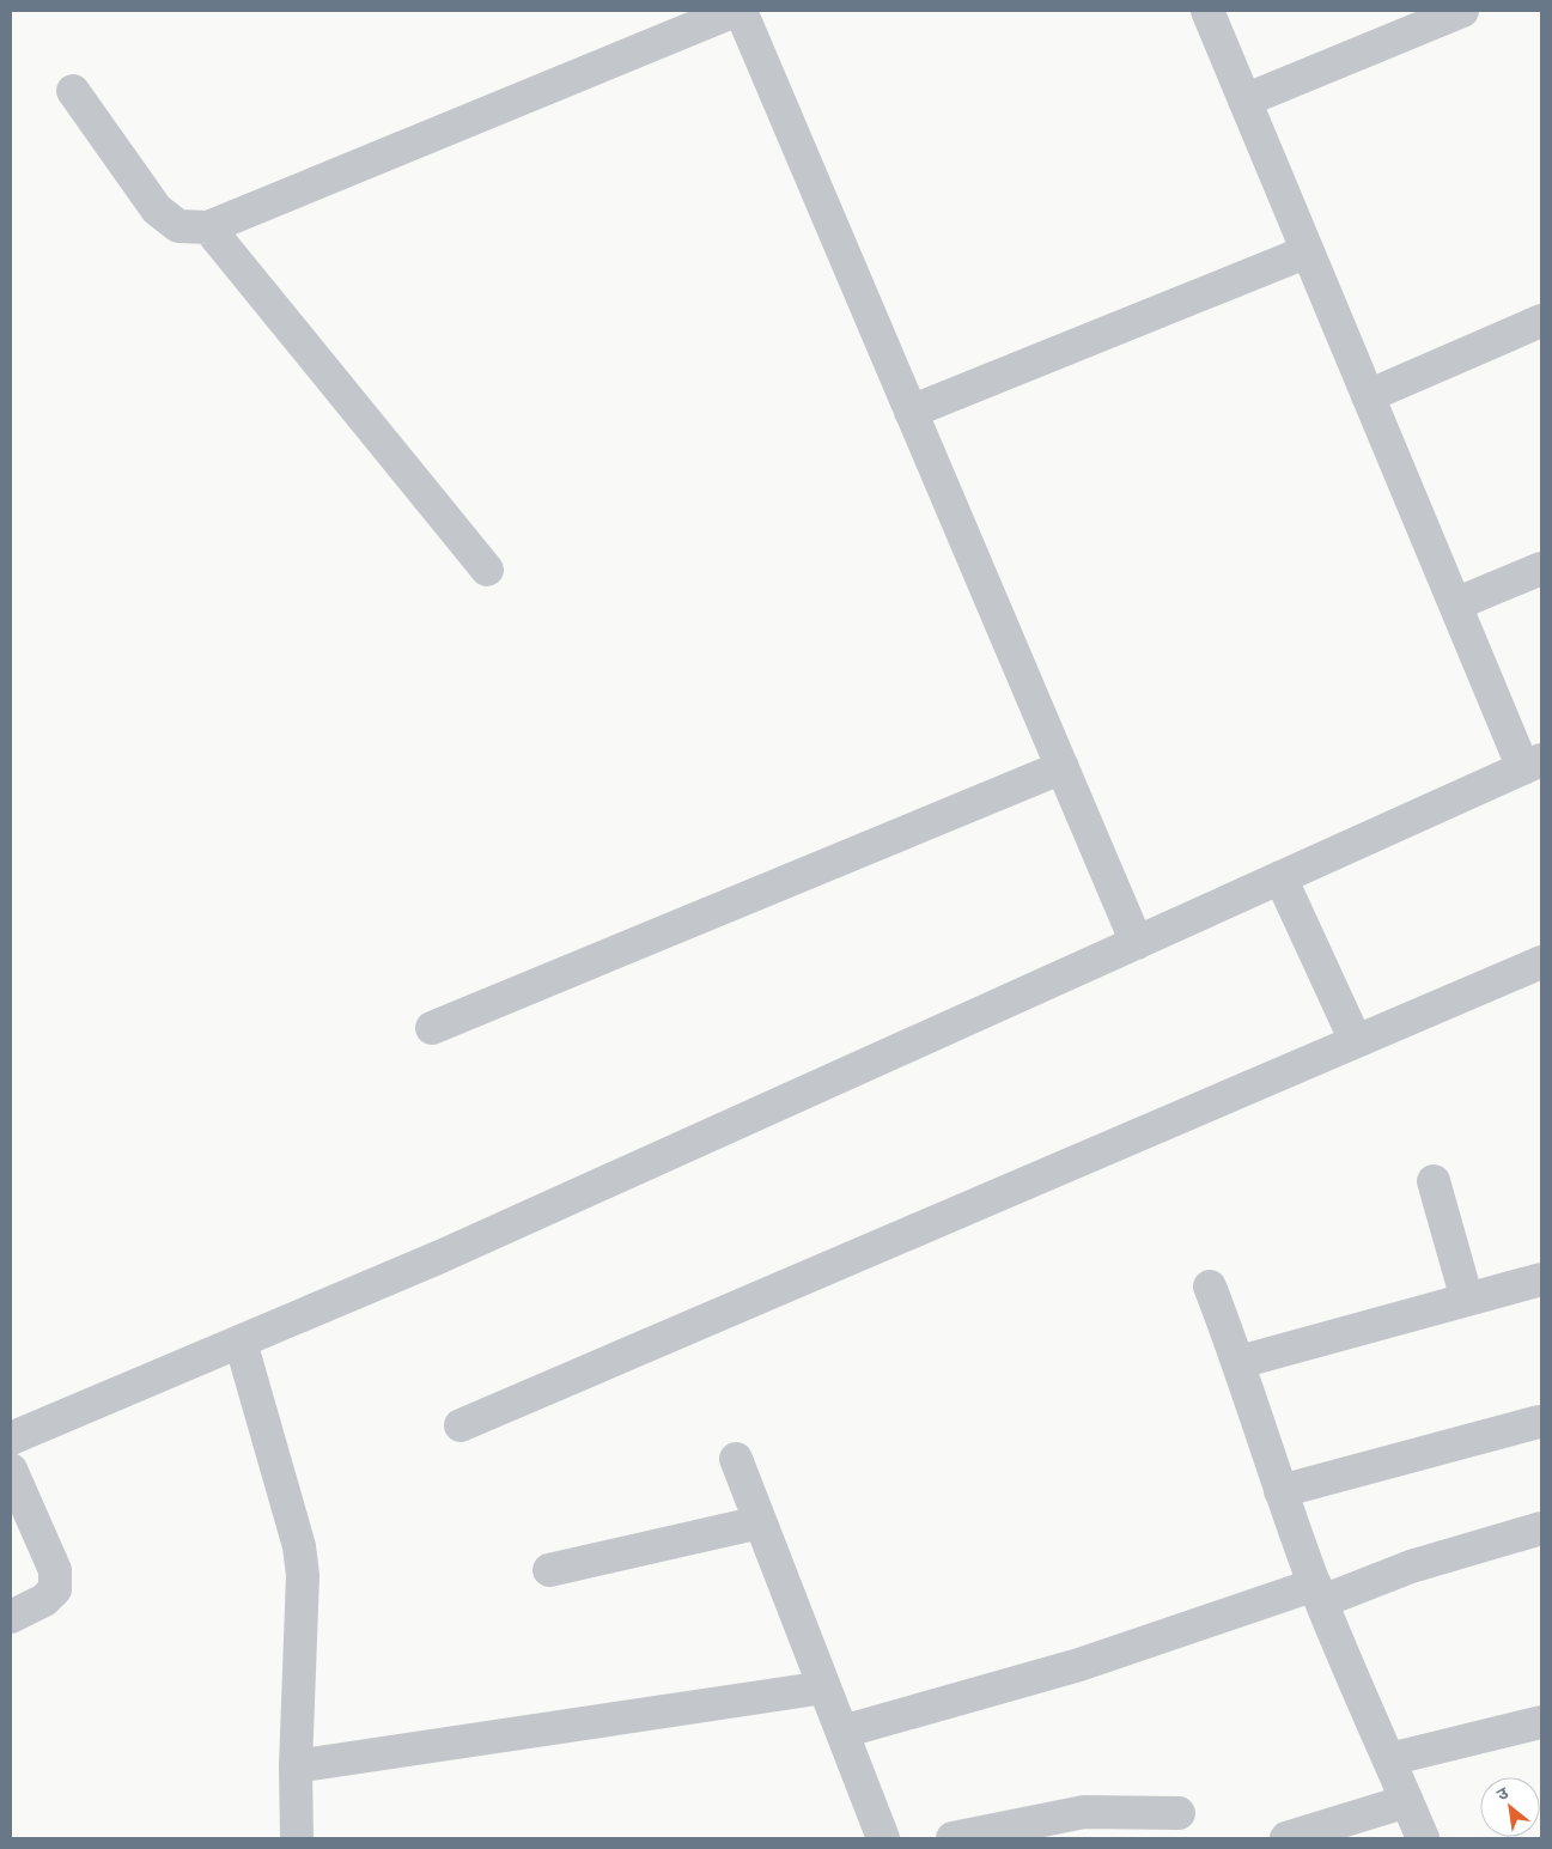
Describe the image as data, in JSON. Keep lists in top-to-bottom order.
{
  "north": "top left"
}
